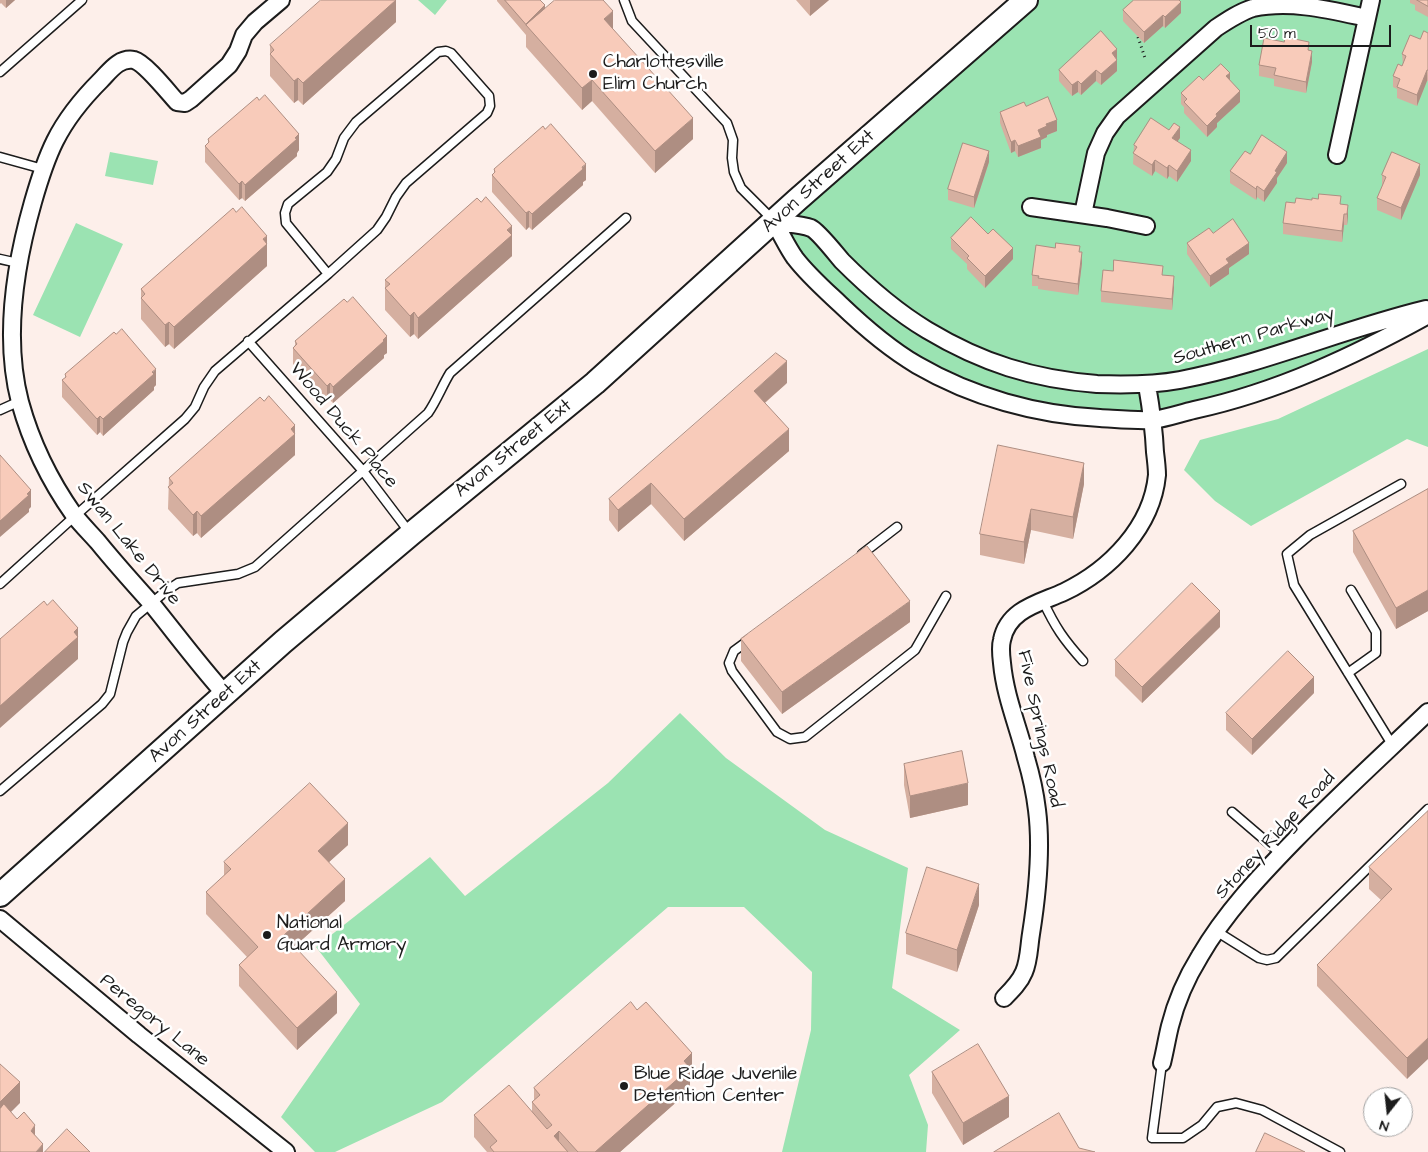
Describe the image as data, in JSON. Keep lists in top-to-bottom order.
{
  "streets": {
    "main road": ["Avon Street Ext"],
    "street": [
      "Southern Parkway",
      "Swan Lake Drive",
      "Five Springs Road",
      "Stoney Ridge Road",
      "Peregory Lane"
    ],
    "lane": ["Wood Duck Place"]
  },
  "crossings": [
    ["Avon Street Ext", "Southern Parkway"],
    ["Avon Street Ext", "Wood Duck Place"],
    ["Avon Street Ext", "Swan Lake Drive"],
    ["Southern Parkway", "Five Springs Road"]
  ],
  "places": ["Charlottesville Elim Church", "National Guard Armory", "Blue Ridge Juvenile Detention Center"],
  "scale_bar": "50 m",
  "north": "bottom"
}
